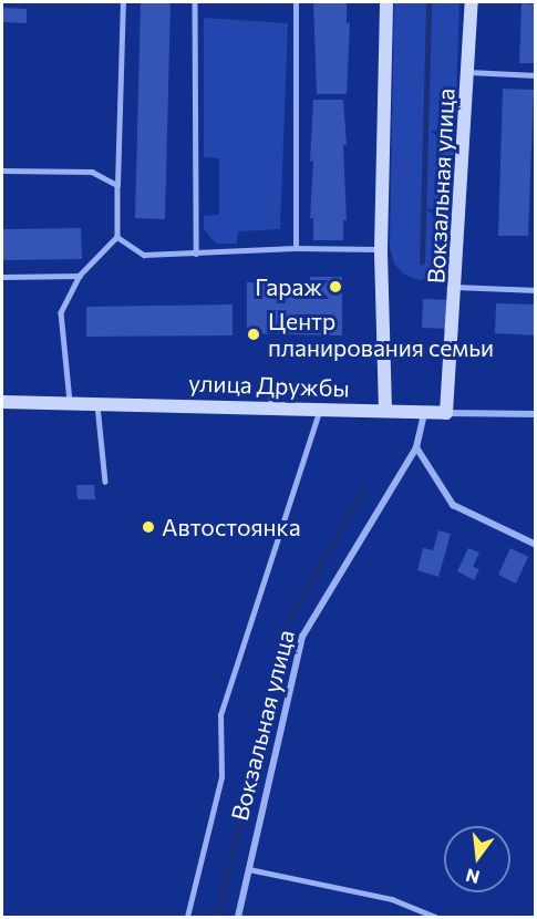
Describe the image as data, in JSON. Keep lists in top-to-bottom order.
{
  "streets": {
    "street": ["Вокзальная улица", "улица Дружбы"]
  },
  "crossings": [
    ["Вокзальная улица", "улица Дружбы"]
  ],
  "places": ["Гараж", "Центр планирования семьи", "Автостоянка"],
  "north": "bottom"
}
